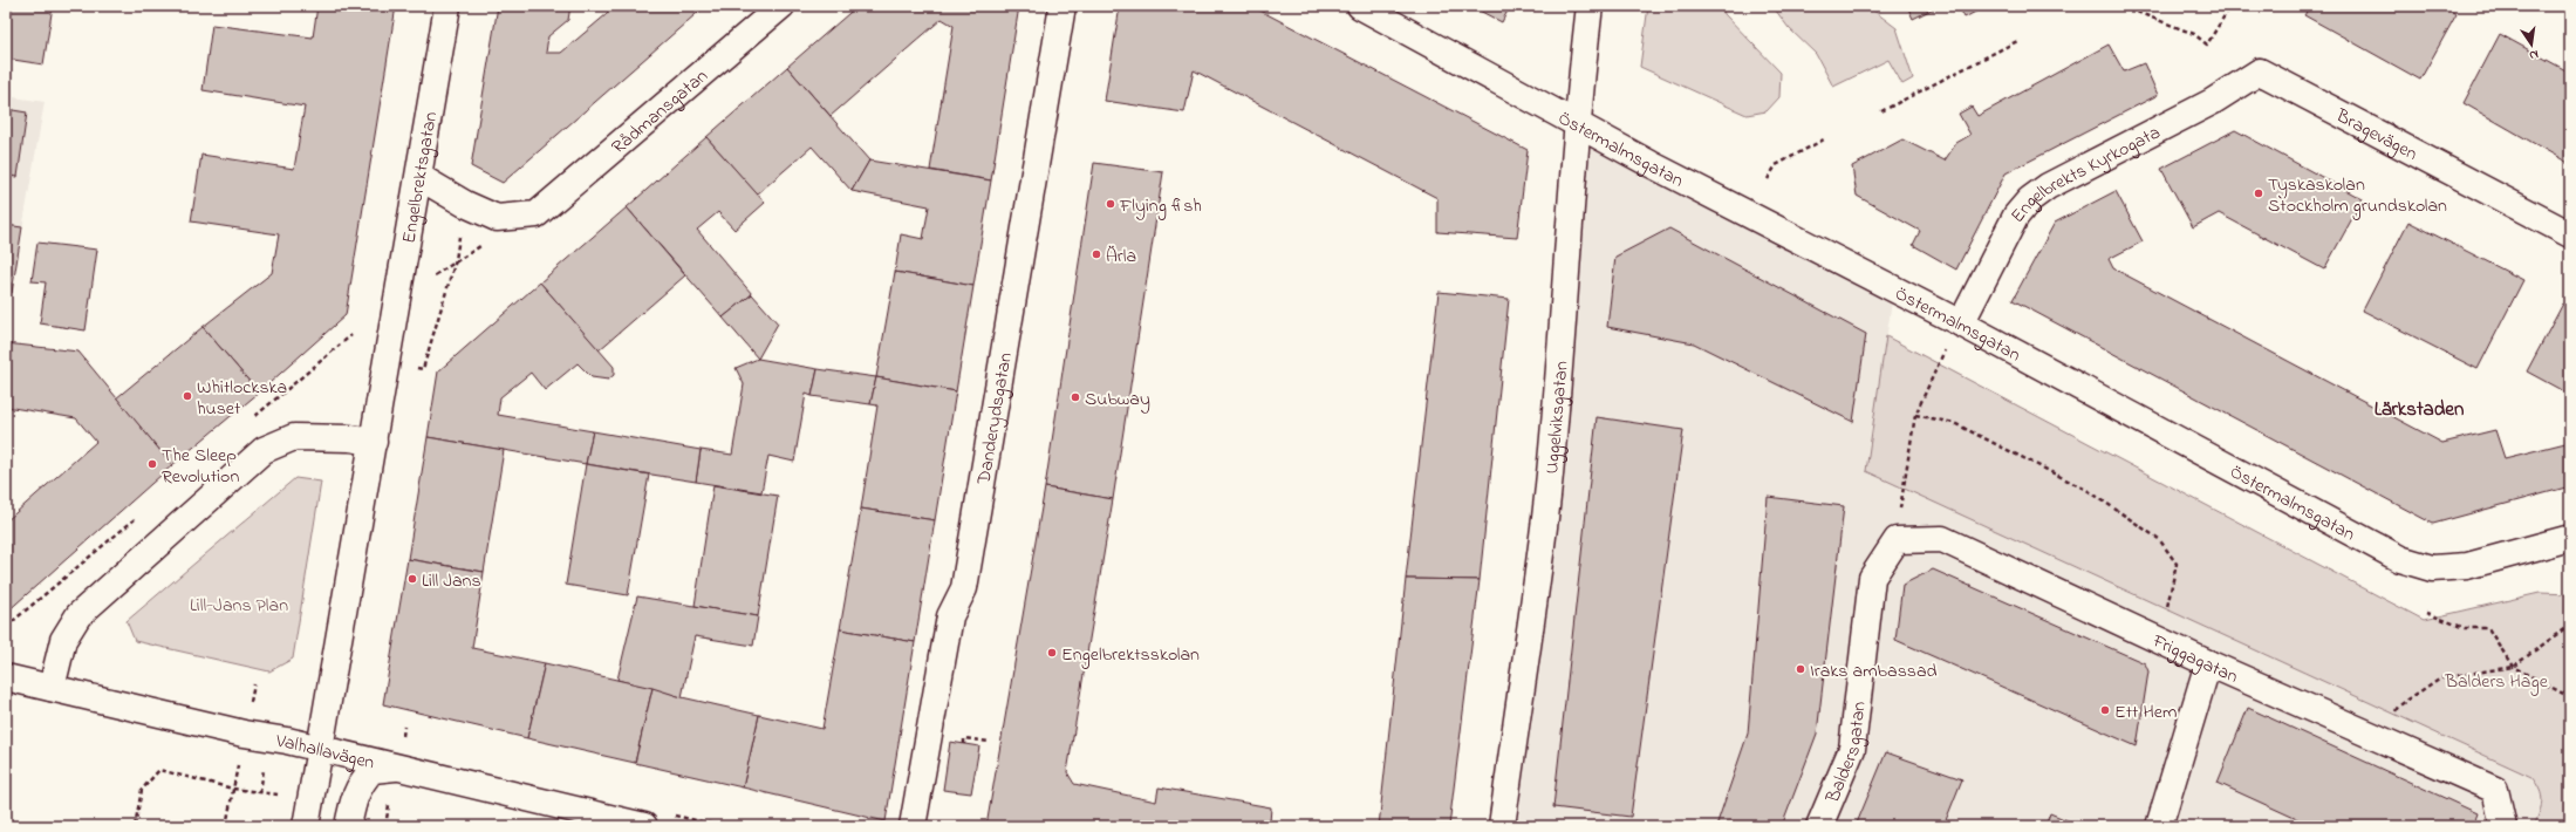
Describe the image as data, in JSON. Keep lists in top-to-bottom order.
{
  "streets": {
    "street": [
      "Rådmansgatan",
      "Bragevägen",
      "Östermalmsgatan",
      "Engelbrekts Kyrkogata",
      "Engelbrektsgatan",
      "Danderydsgatan",
      "Uggelviksgatan",
      "Friggagatan",
      "Baldersgatan",
      "Valhallavägen"
    ]
  },
  "crossings": [
    ["Rådmansgatan", "Engelbrektsgatan"],
    ["Bragevägen", "Engelbrekts Kyrkogata"],
    ["Östermalmsgatan", "Engelbrekts Kyrkogata"],
    ["Östermalmsgatan", "Uggelviksgatan"],
    ["Friggagatan", "Baldersgatan"]
  ],
  "districts": ["Lärkstaden"],
  "parks": ["Lill-Jans Plan", "Balders Hage"],
  "places": [
    "Tyskaskolan Stockholm grundskolan",
    "Flying fish",
    "Ärla",
    "Whitlockska huset",
    "Subway",
    "The Sleep Revolution",
    "Lill Jans",
    "Engelbrektsskolan",
    "Iraks ambassad",
    "Ett Hem"
  ],
  "north": "bottom"
}
